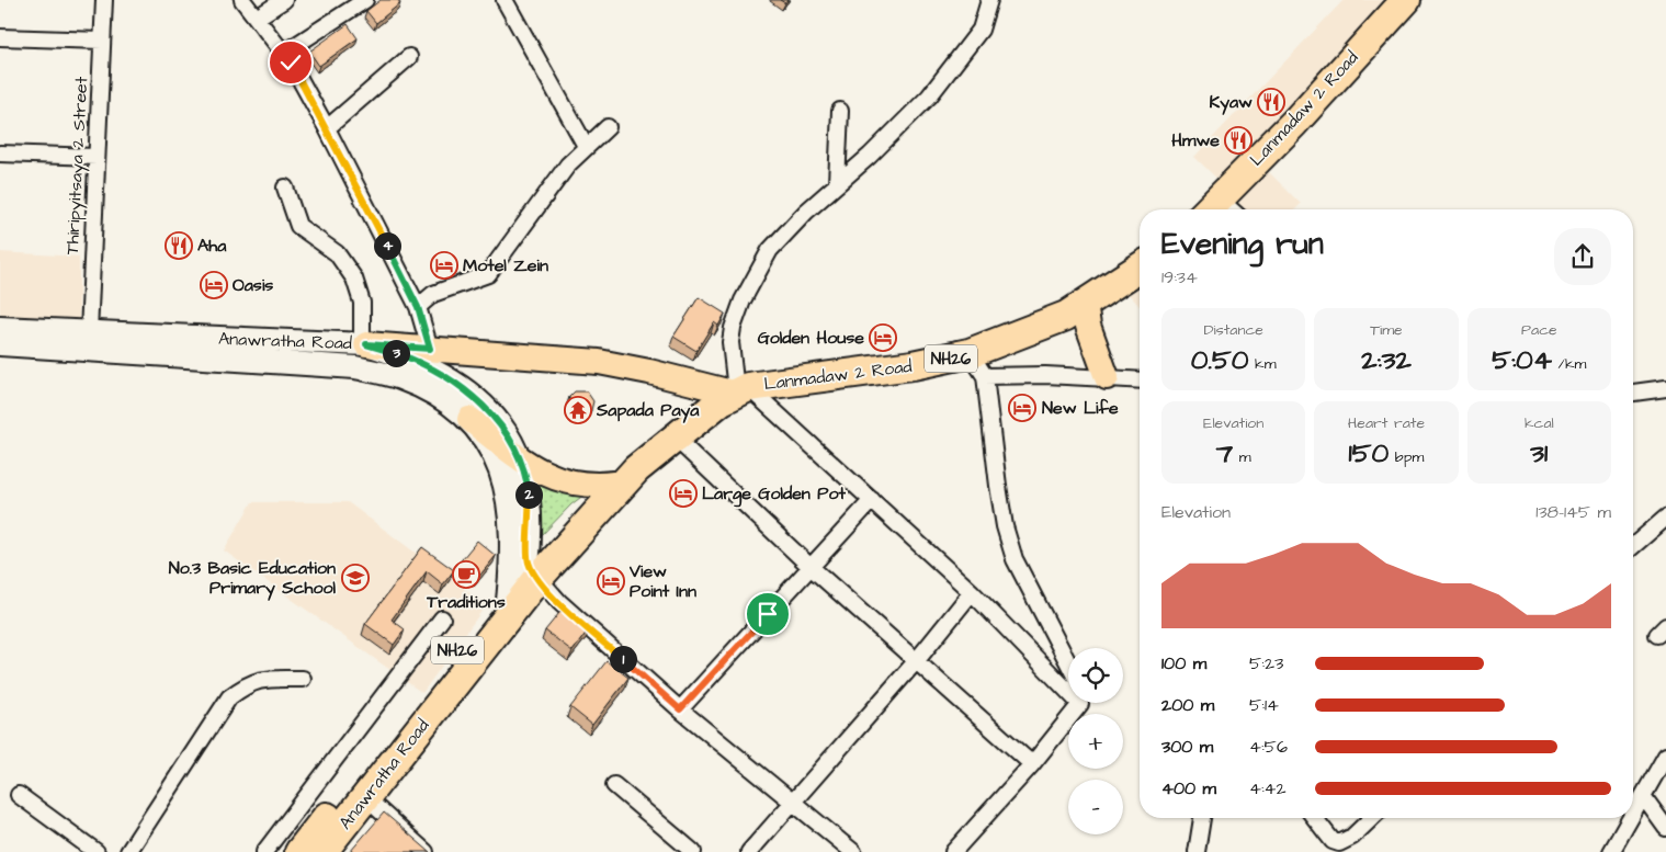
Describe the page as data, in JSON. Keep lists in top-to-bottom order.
{
  "streets": {
    "highway": ["Lanmadaw 2 Road", "Anawratha Road", "NH26"],
    "street": ["Thiripyitsaya 2 Street"]
  },
  "crossings": [
    ["Lanmadaw 2 Road", "NH26"],
    ["Thiripyitsaya 2 Street", "Anawratha Road"],
    ["Anawratha Road", "NH26"]
  ],
  "places": {
    "restaurant": ["Kyaw", "Hmwe", "Aha"],
    "hotel": [
      "Motel Zein",
      "Oasis",
      "Golden House",
      "New Life",
      "Large Golden Pot",
      "View Point Inn"
    ],
    "temple": ["Sapada Paya"],
    "cafe": ["Traditions"],
    "school or university": ["No.3 Basic Education Primary School"]
  },
  "page": {
    "heading": ["Evening run", "19:34"],
    "pins": [
      "4",
      "3",
      "2",
      "1"
    ],
    "stats": [
      ["Distance", "0.50 km"],
      ["Time", "2:32"],
      ["Pace", "5:04 /km"],
      ["Elevation", "7 m"],
      ["Heart rate", "150 bpm"],
      ["kcal", "31"]
    ],
    "chart": ["Elevation", "138–145 m"],
    "list": [
      {
        "name": "100 m",
        "note": "5:23"
      },
      {
        "name": "200 m",
        "note": "5:14"
      },
      {
        "name": "300 m",
        "note": "4:56"
      },
      {
        "name": "400 m",
        "note": "4:42"
      }
    ],
    "map_buttons": ["+", "−"]
  }
}
